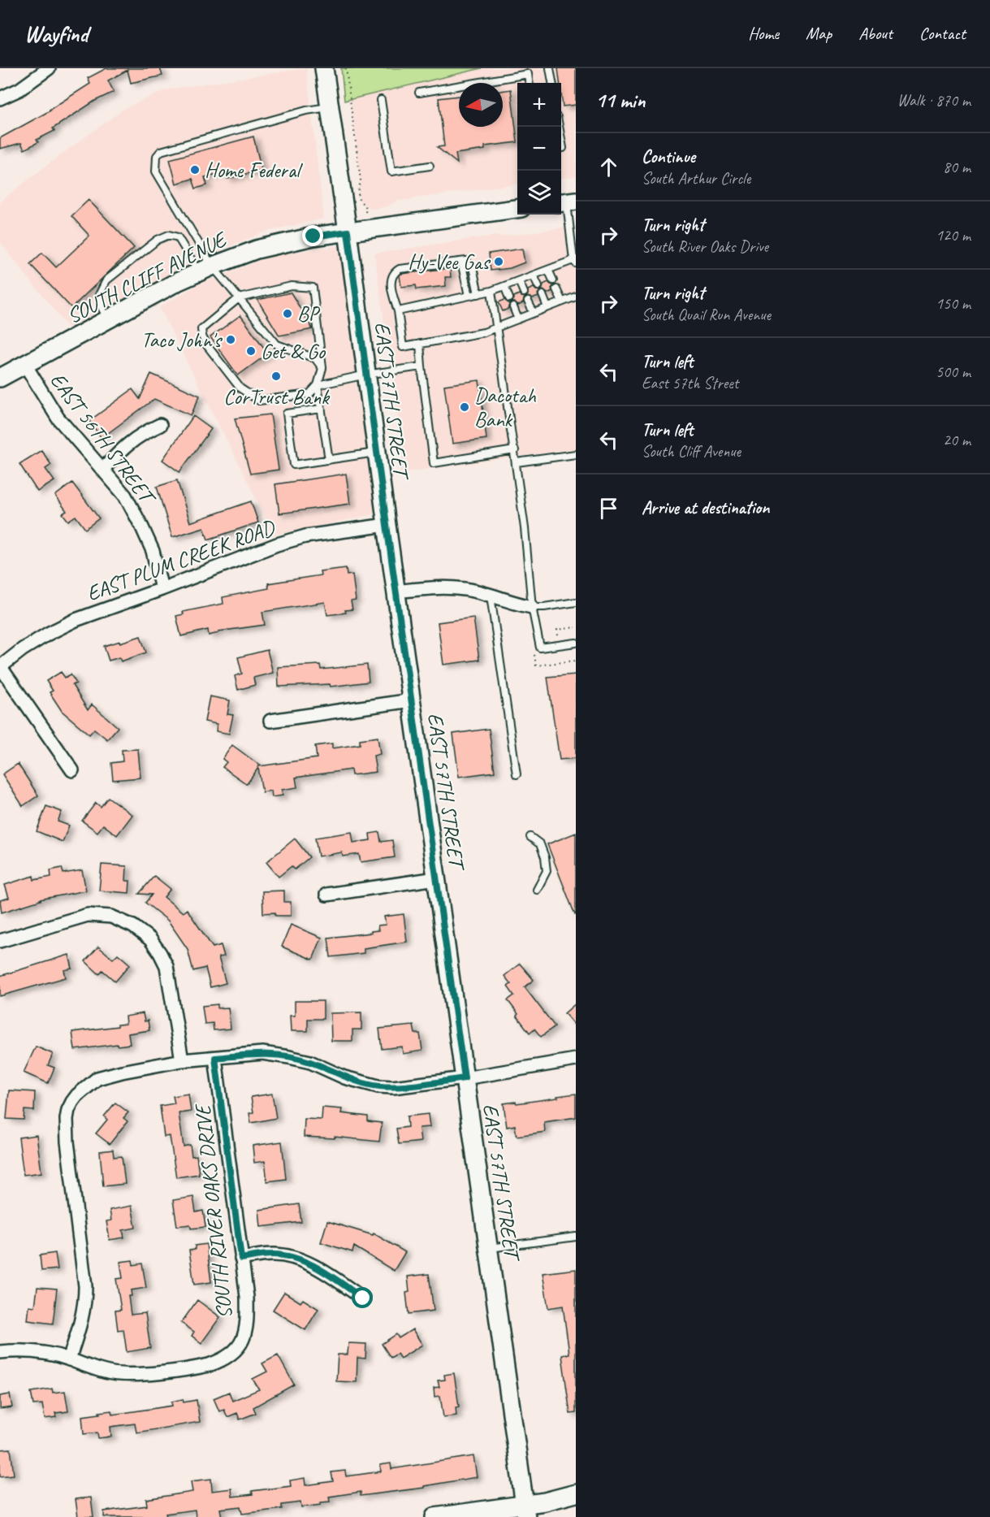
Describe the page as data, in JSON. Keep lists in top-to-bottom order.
{
  "streets": {
    "main road": ["SOUTH CLIFF AVENUE", "EAST 57TH STREET"],
    "street": ["EAST 56TH STREET", "EAST PLUM CREEK ROAD", "SOUTH RIVER OAKS DRIVE"]
  },
  "crossings": [
    ["SOUTH CLIFF AVENUE", "EAST 57TH STREET"],
    ["SOUTH CLIFF AVENUE", "EAST 56TH STREET"],
    ["EAST 57TH STREET", "EAST PLUM CREEK ROAD"],
    ["EAST 56TH STREET", "EAST PLUM CREEK ROAD"]
  ],
  "places": [
    "Home Federal",
    "Hy-Vee Gas",
    "BP",
    "Taco John's",
    "Get & Go",
    "CorTrust Bank",
    "Dacotah Bank"
  ],
  "north": "left",
  "page": {
    "header": "Wayfind",
    "nav": [
      "Home",
      "Map",
      "About",
      "Contact"
    ],
    "heading": ["11 min", "Walk · 870 m"],
    "map_buttons": ["+", "−"],
    "list": [
      ["Continue", "South Arthur Circle", "80 m"],
      ["Turn right", "South River Oaks Drive", "120 m"],
      ["Turn right", "South Quail Run Avenue", "150 m"],
      ["Turn left", "East 57th Street", "500 m"],
      ["Turn left", "South Cliff Avenue", "20 m"],
      "Arrive at destination"
    ]
  }
}
